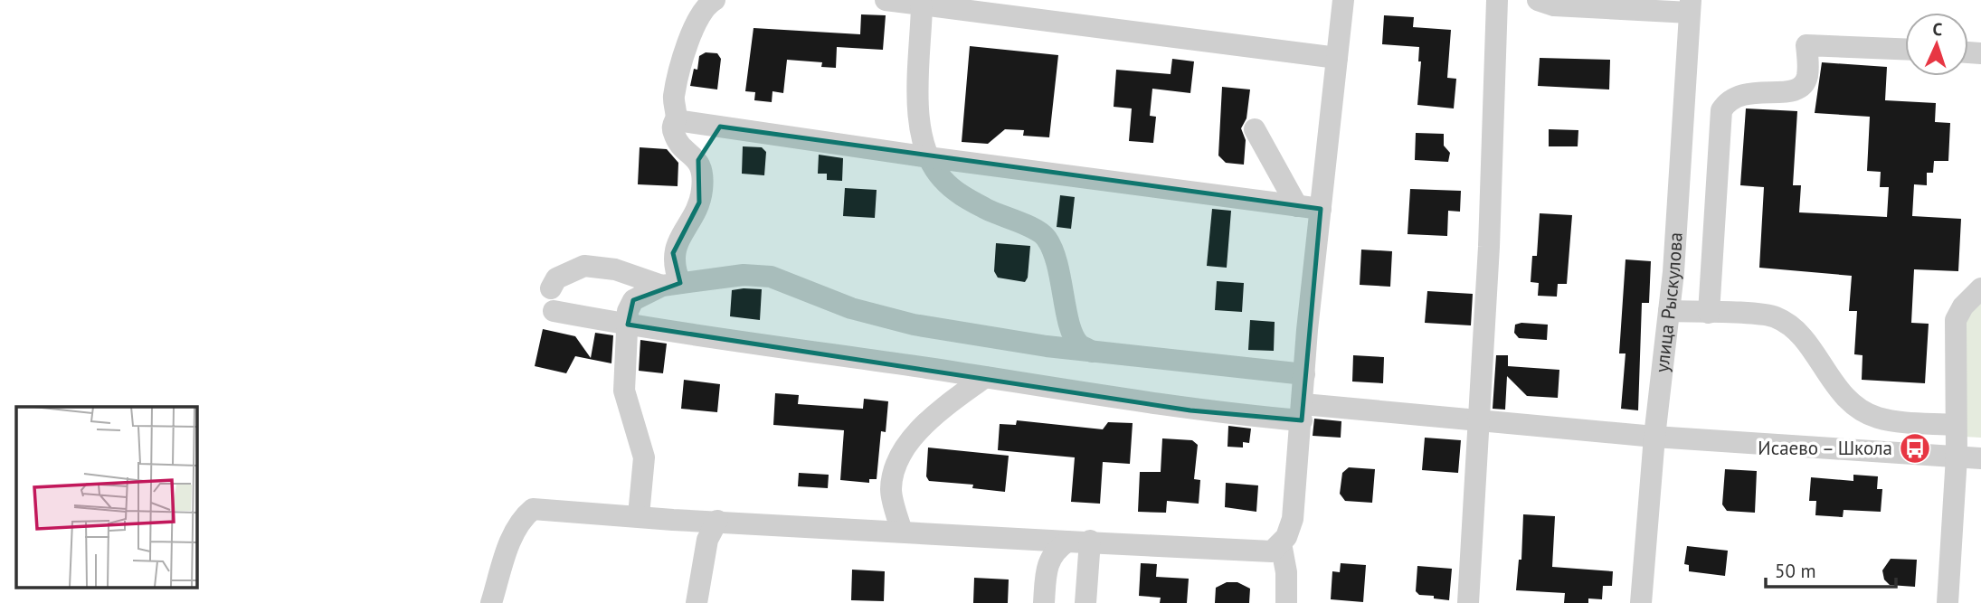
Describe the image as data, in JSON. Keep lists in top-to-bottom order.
{
  "streets": {
    "street": ["улица Рыскулова"]
  },
  "places": {
    "bus stop": ["Исаево – Школа"]
  },
  "scale_bar": "50 m",
  "north": "top"
}
